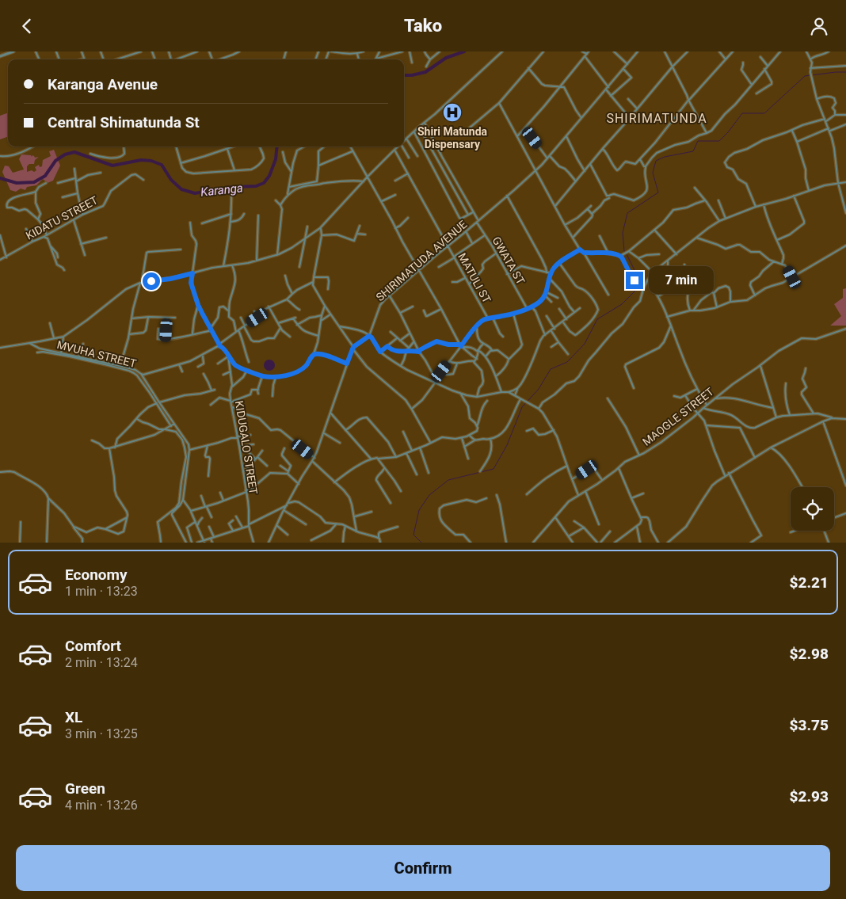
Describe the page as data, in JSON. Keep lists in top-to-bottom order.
{
  "streets": {
    "street": [
      "KIDATU STREET",
      "SHIRIMATUDA AVENUE",
      "GWATA ST",
      "MATULI ST",
      "MVUHA STREET",
      "MAOGLE STREET",
      "KIDUGALO STREET"
    ]
  },
  "crossings": [
    ["SHIRIMATUDA AVENUE", "GWATA ST"],
    ["SHIRIMATUDA AVENUE", "MATULI ST"]
  ],
  "districts": ["SHIRIMATUNDA"],
  "water": ["Karanga"],
  "places": {
    "hospital": ["Shiri Matunda Dispensary"]
  },
  "page": {
    "header": "Tako",
    "banner": ["Karanga Avenue", "Central Shimatunda St"],
    "bubble": "7 min",
    "list": [
      {
        "name": "Economy",
        "note": "1 min · 13:23",
        "value": "$2.21"
      },
      {
        "name": "Comfort",
        "note": "2 min · 13:24",
        "value": "$2.98"
      },
      {
        "name": "XL",
        "note": "3 min · 13:25",
        "value": "$3.75"
      },
      {
        "name": "Green",
        "note": "4 min · 13:26",
        "value": "$2.93"
      }
    ],
    "buttons": "Confirm"
  }
}
